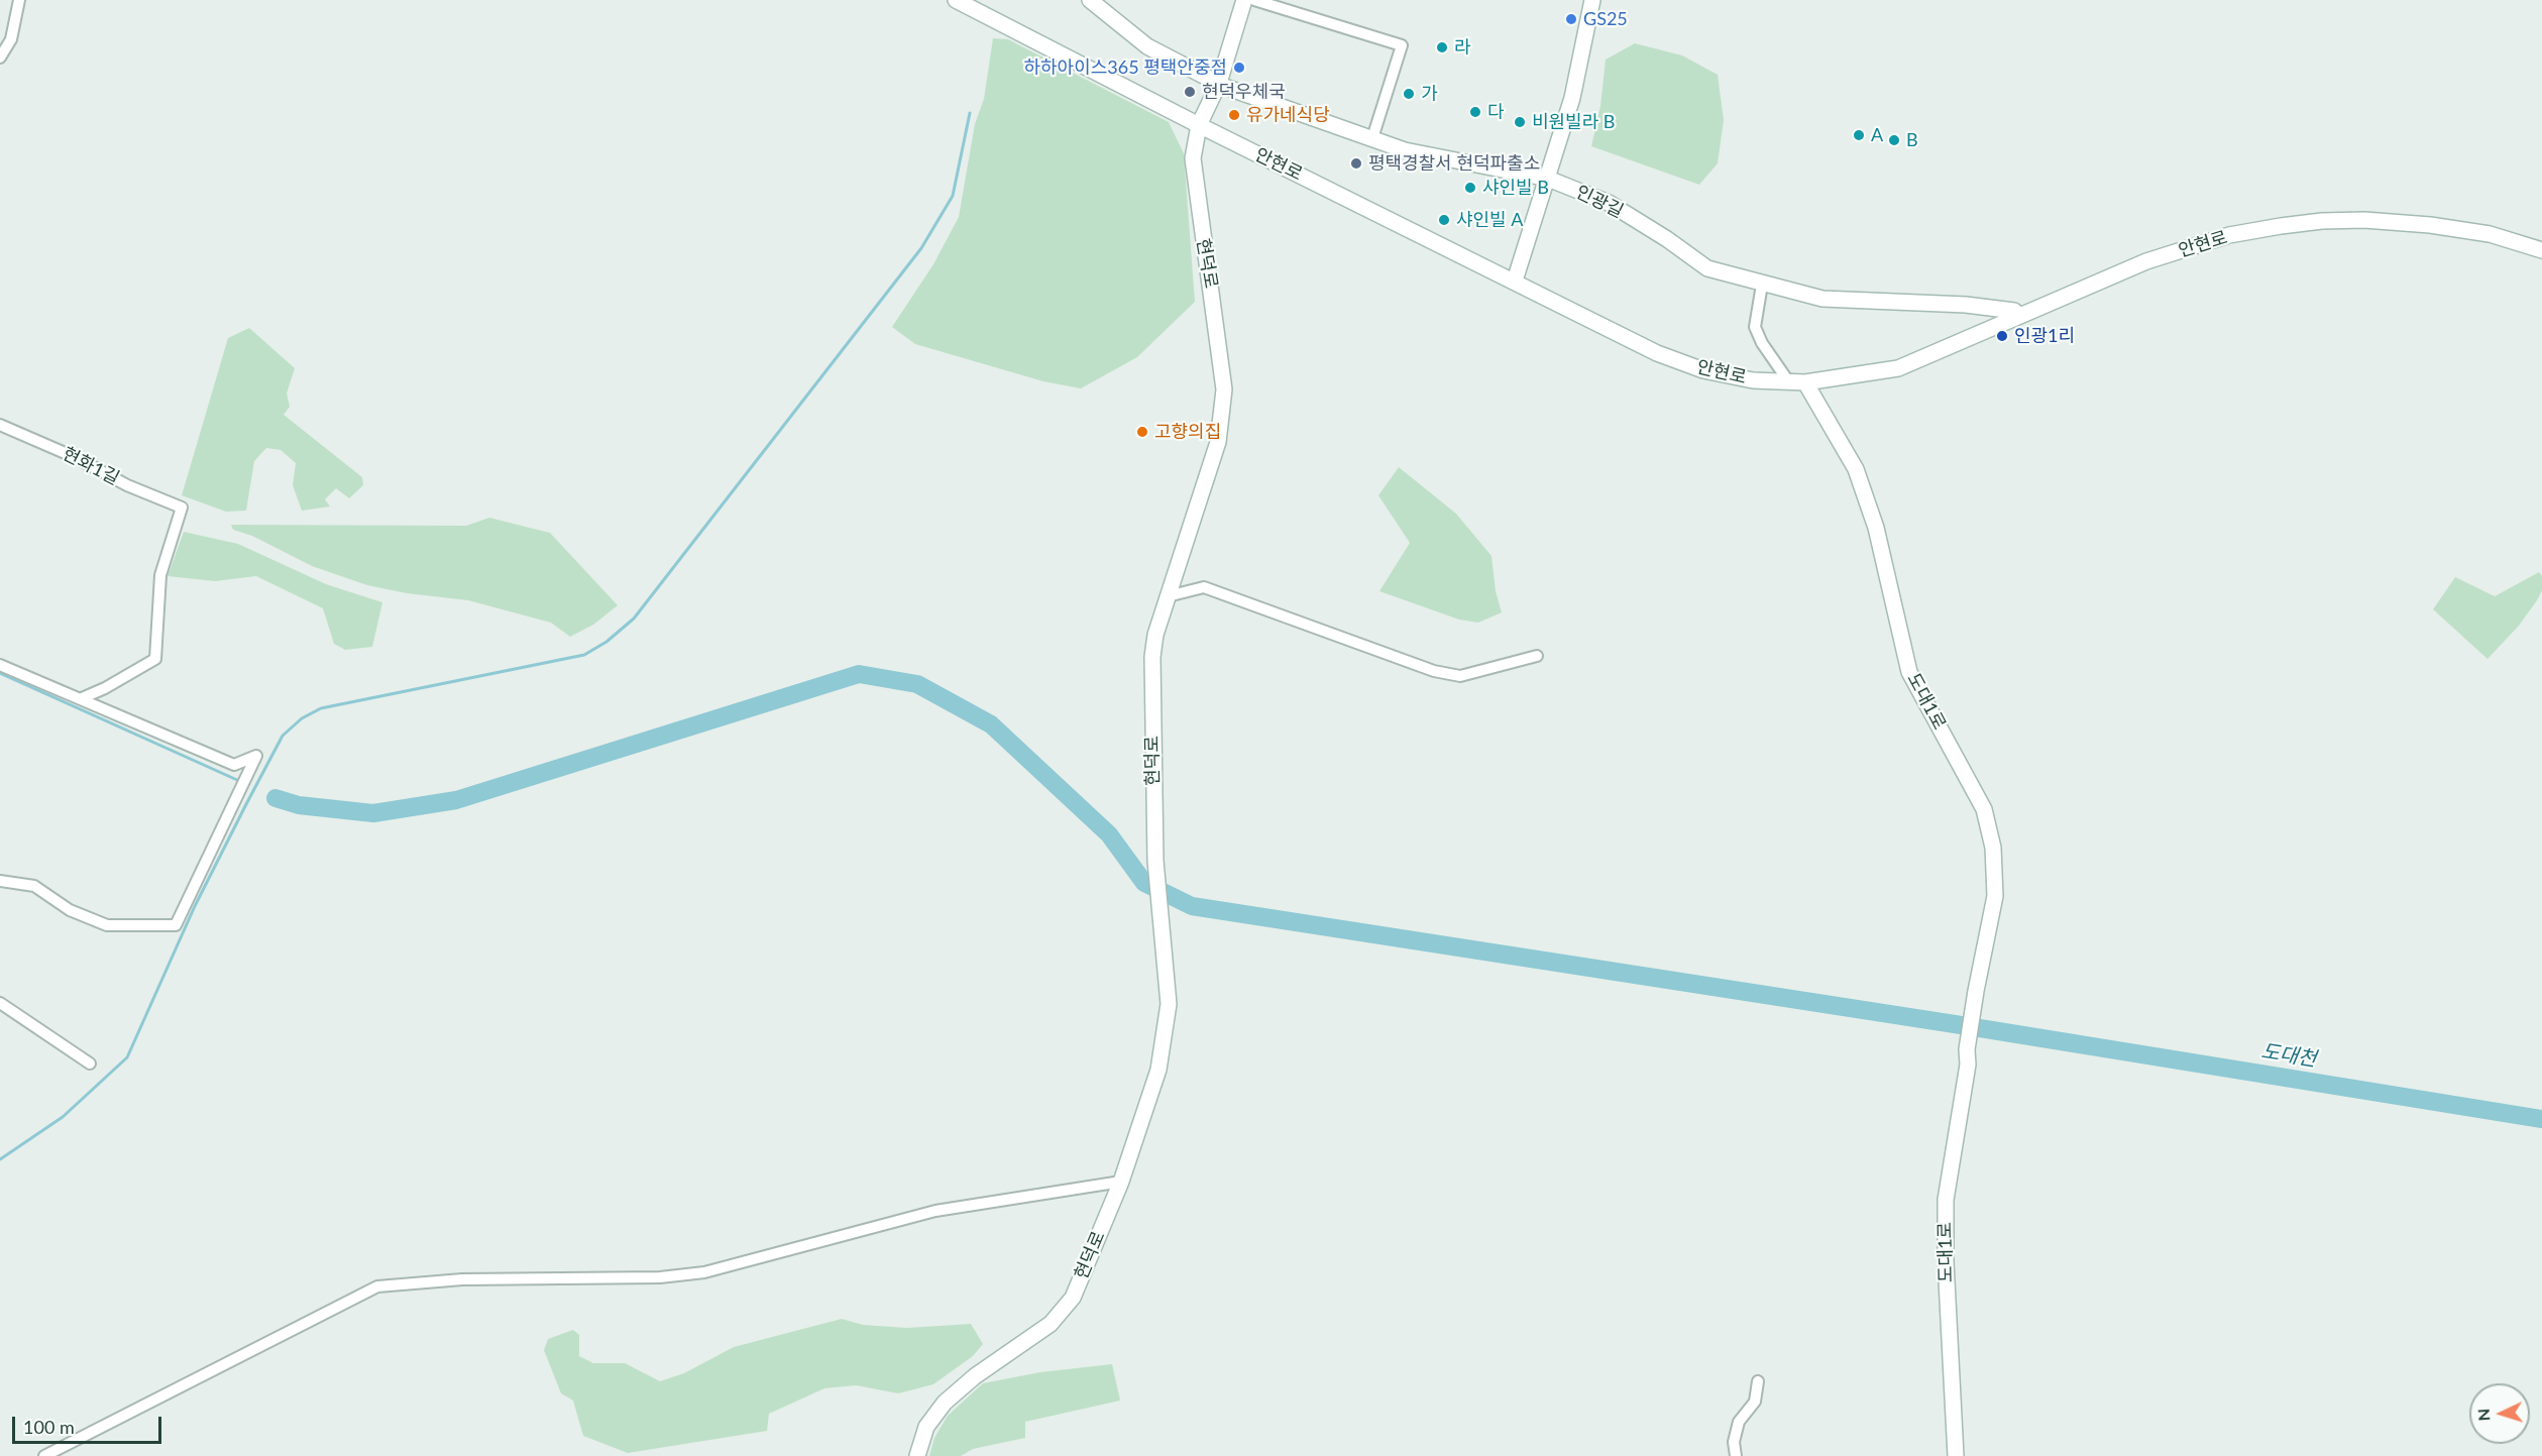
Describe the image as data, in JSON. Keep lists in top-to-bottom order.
{
  "streets": {
    "street": [
      "안현로",
      "인광길",
      "현덕로",
      "현화1길",
      "도대1로"
    ]
  },
  "crossings": [
    ["안현로", "인광길"],
    ["안현로", "현덕로"],
    ["안현로", "도대1로"],
    ["인광길", "현덕로"]
  ],
  "water": ["도대천"],
  "places": [
    "GS25",
    "라",
    "하하아이스365 평택안중점",
    "현덕우체국",
    "가",
    "다",
    "유가네식당",
    "비원빌라 B",
    "A",
    "B",
    "평택경찰서 현덕파출소",
    "샤인빌 B",
    "샤인빌 A",
    "인광1리",
    "고향의집"
  ],
  "scale_bar": "100 m",
  "north": "left"
}
